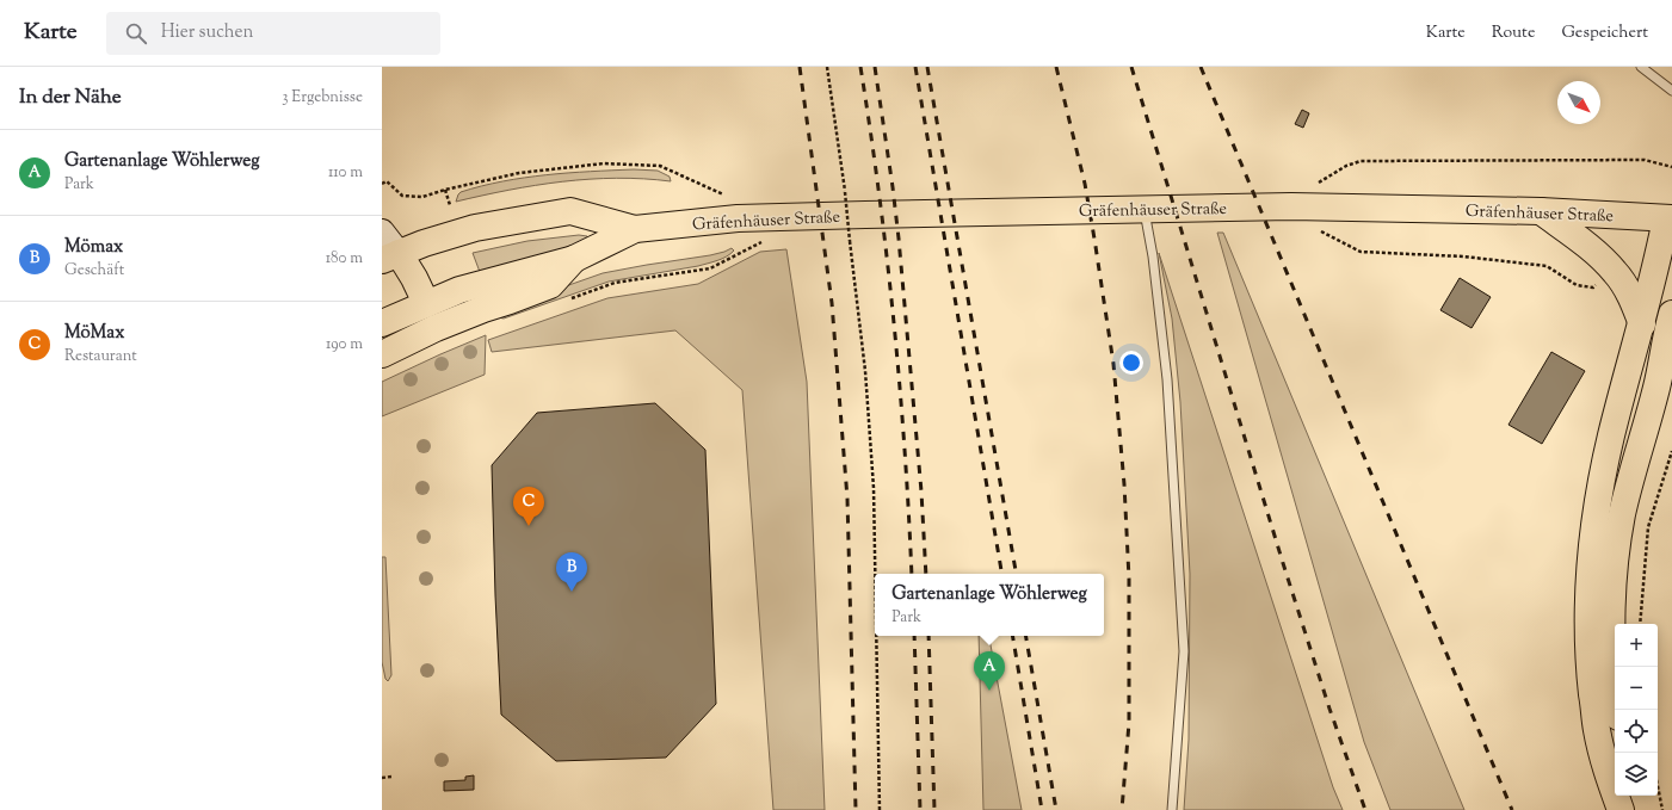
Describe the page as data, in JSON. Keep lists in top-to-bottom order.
{
  "streets": {
    "main road": ["Gräfenhäuser Straße"]
  },
  "north": "bottom right",
  "page": {
    "header": "Karte",
    "search": "Hier suchen",
    "nav": ["Karte", "Route", "Gespeichert"],
    "heading": ["In der Nähe", "3 Ergebnisse"],
    "list": [
      {
        "mark": "A",
        "name": "Gartenanlage Wöhlerweg",
        "note": "Park",
        "value": "110 m"
      },
      {
        "mark": "B",
        "name": "Mömax",
        "note": "Geschäft",
        "value": "180 m"
      },
      {
        "mark": "C",
        "name": "MöMax",
        "note": "Restaurant",
        "value": "190 m"
      }
    ],
    "pins": ["C", "B", "A"],
    "popup": ["Gartenanlage Wöhlerweg", "Park"],
    "map_buttons": ["+", "−"]
  }
}
